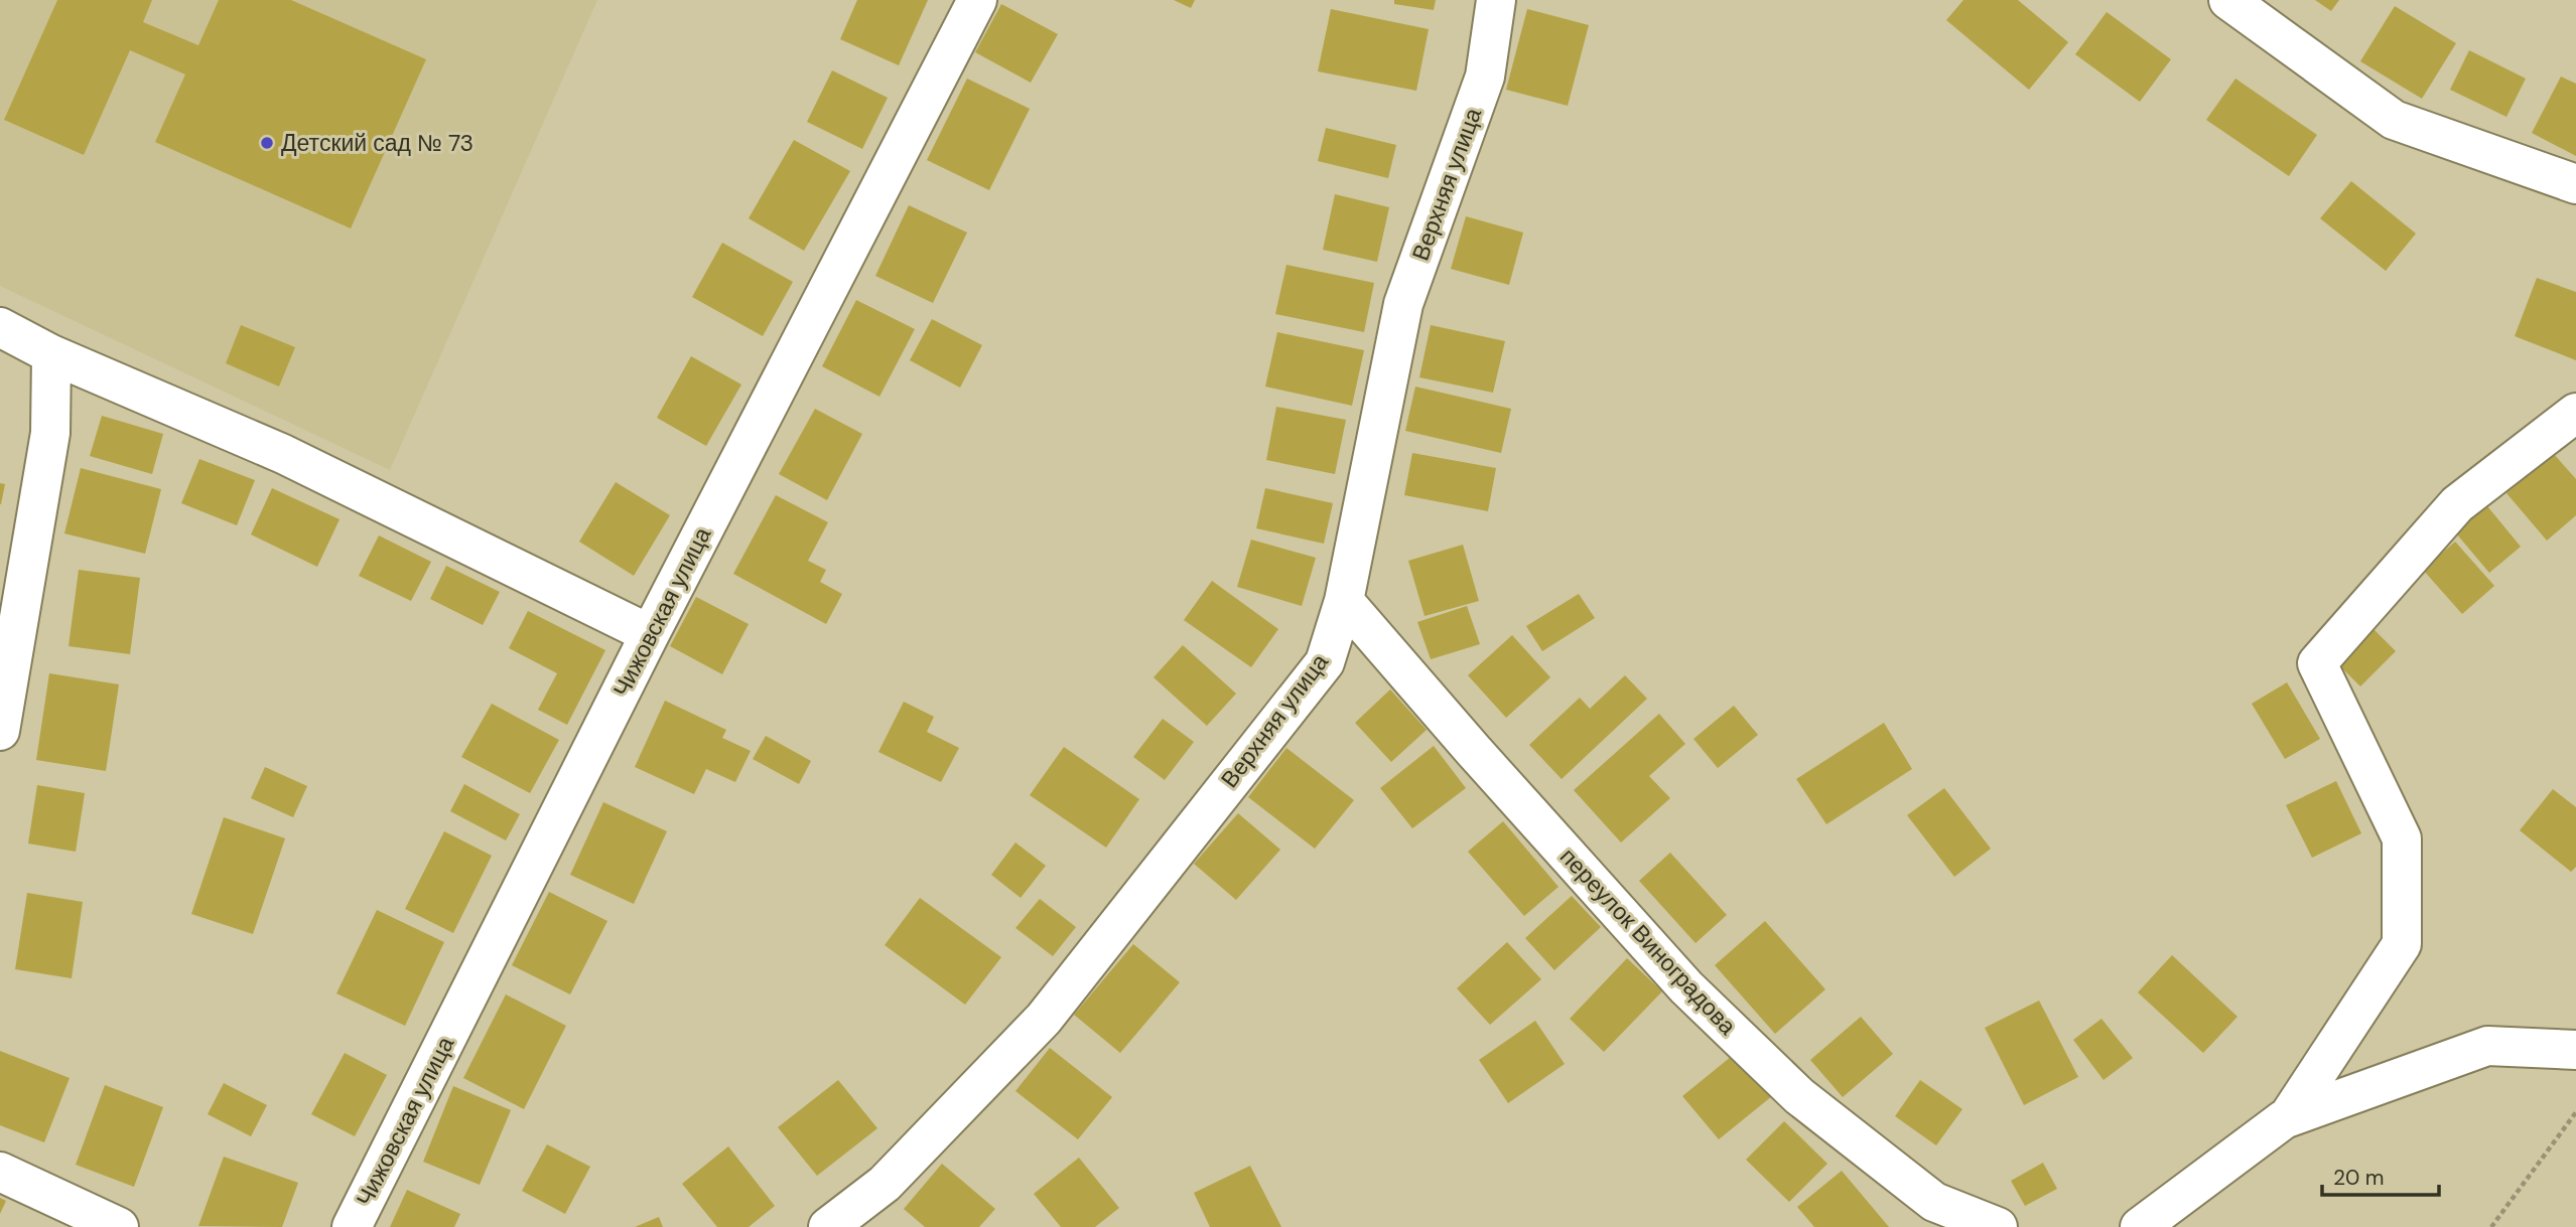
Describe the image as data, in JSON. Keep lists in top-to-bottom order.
{
  "streets": {
    "street": ["Верхняя улица", "Чижовская улица", "переулок Виноградова"]
  },
  "crossings": [
    ["Верхняя улица", "переулок Виноградова"]
  ],
  "places": ["Детский сад № 73"],
  "scale_bar": "20 m"
}
